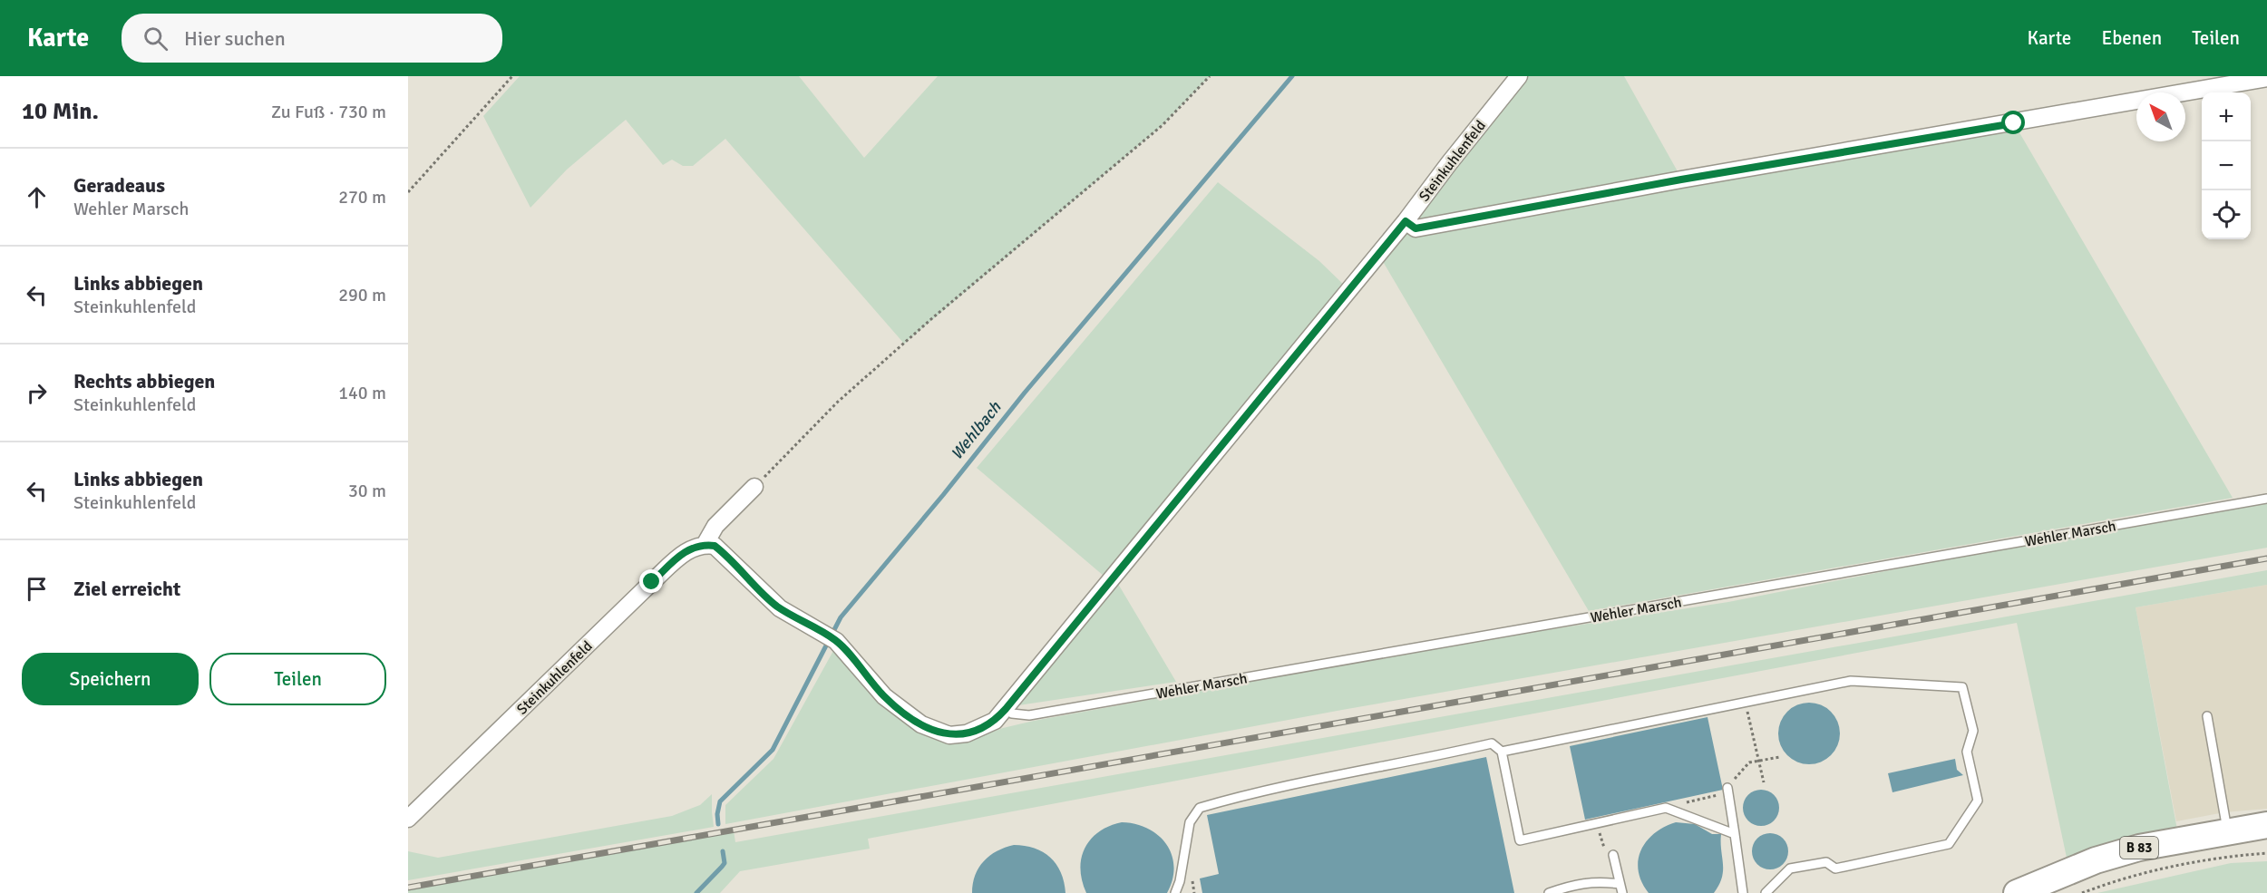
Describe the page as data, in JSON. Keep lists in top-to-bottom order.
{
  "streets": {
    "main road": ["B 83"],
    "street": ["Steinkuhlenfeld"],
    "lane": ["Wehler Marsch"]
  },
  "crossings": [
    ["Steinkuhlenfeld", "Wehler Marsch"]
  ],
  "water": ["Wehlbach"],
  "north": "top left",
  "page": {
    "header": "Karte",
    "search": "Hier suchen",
    "nav": ["Karte", "Ebenen", "Teilen"],
    "heading": ["10 Min.", "Zu Fuß · 730 m"],
    "map_buttons": ["+", "−"],
    "list": [
      ["Geradeaus", "Wehler Marsch", "270 m"],
      ["Links abbiegen", "Steinkuhlenfeld", "290 m"],
      ["Rechts abbiegen", "Steinkuhlenfeld", "140 m"],
      ["Links abbiegen", "Steinkuhlenfeld", "30 m"],
      "Ziel erreicht"
    ],
    "buttons": ["Speichern", "Teilen"]
  }
}
